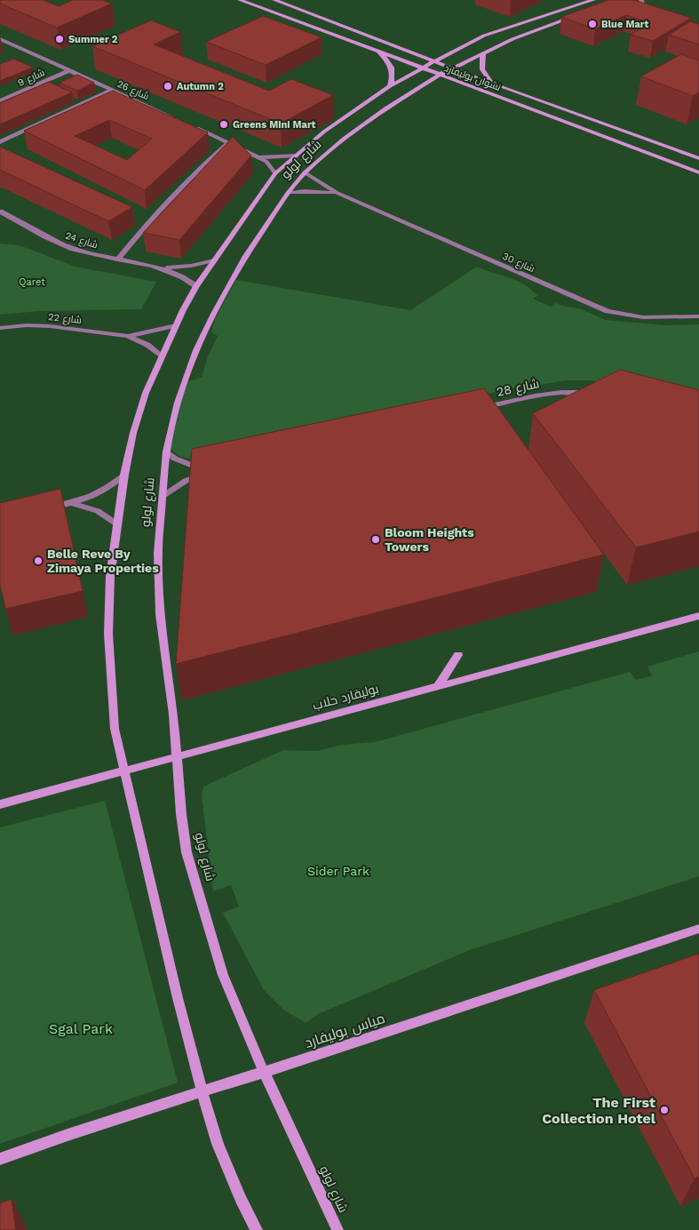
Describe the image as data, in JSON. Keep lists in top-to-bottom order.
{
  "streets": {
    "street": [
      "شارع 9",
      "نشوان بوليفارد",
      "شارع 26",
      "شارع لولو",
      "شارع 24",
      "شارع 30",
      "شارع 22",
      "شارع 28",
      "بوليفارد حلاب",
      "مياس بوليفارد"
    ]
  },
  "crossings": [
    ["شارع 9", "شارع 26"],
    ["نشوان بوليفارد", "شارع لولو"],
    ["شارع لولو", "شارع 24"],
    ["شارع لولو", "شارع 30"],
    ["شارع لولو", "شارع 22"],
    ["شارع لولو", "بوليفارد حلاب"],
    ["شارع لولو", "مياس بوليفارد"]
  ],
  "parks": ["Qaret", "Sider Park", "Sgal Park"],
  "places": [
    "Blue Mart",
    "Summer 2",
    "Autumn 2",
    "Greens Mini Mart",
    "Bloom Heights Towers",
    "Belle Reve By Zimaya Properties",
    "The First Collection Hotel"
  ]
}
